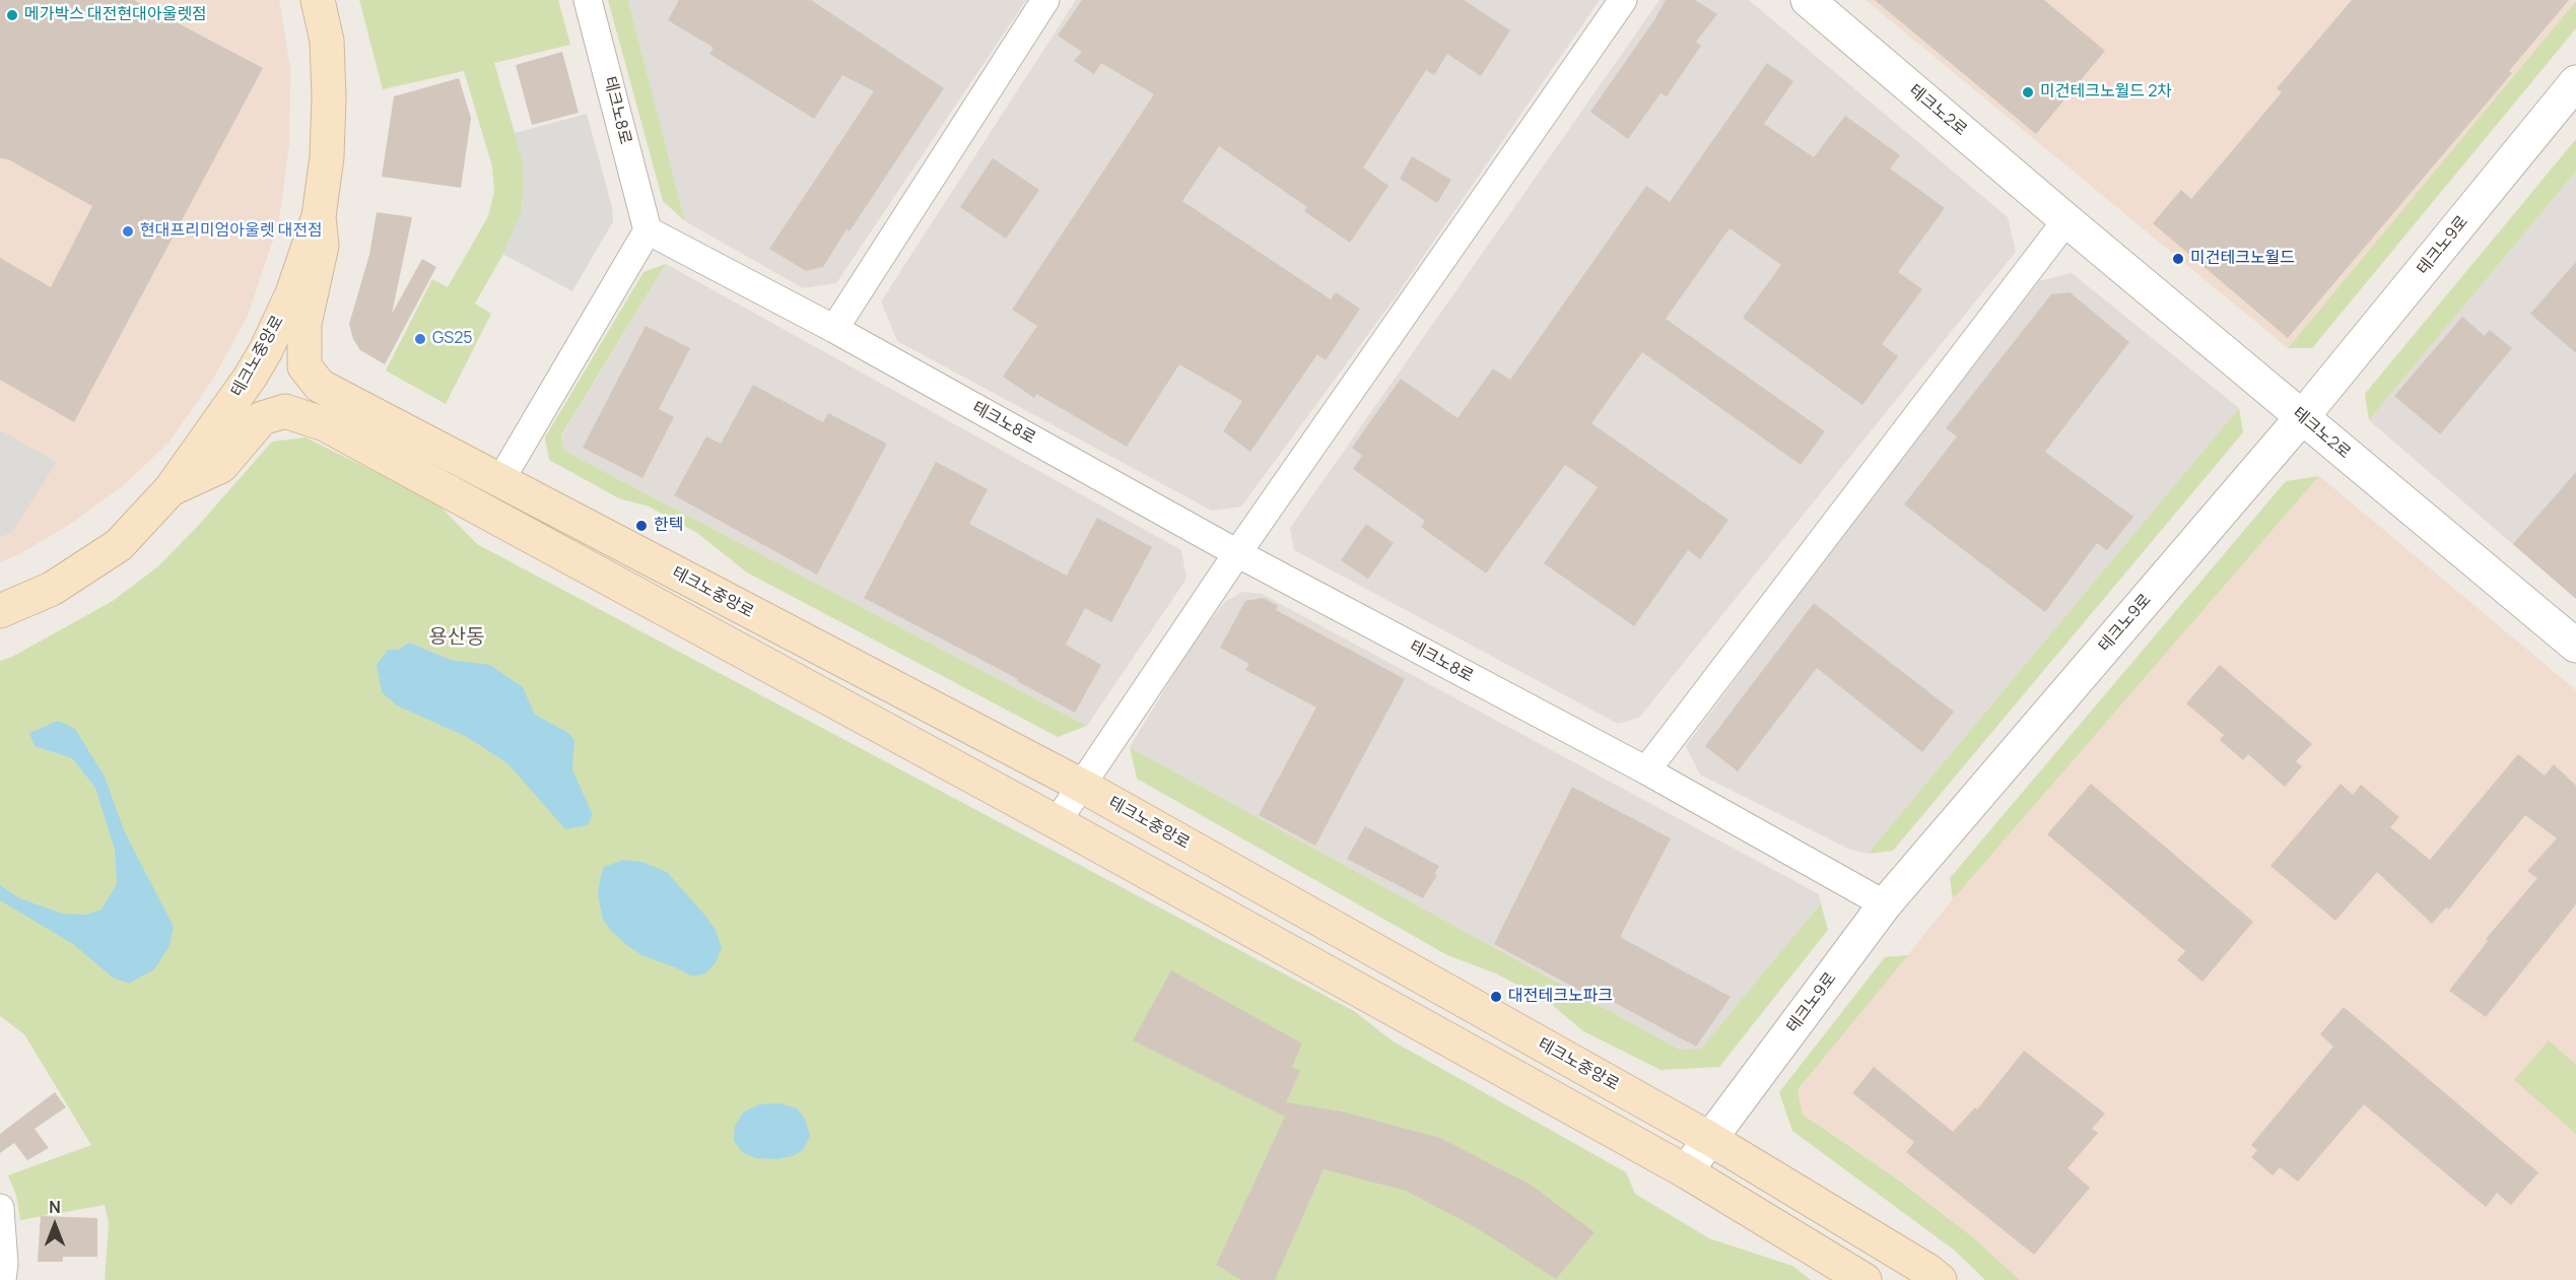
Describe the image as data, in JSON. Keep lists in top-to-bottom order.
{
  "streets": {
    "main road": ["테크노중앙로"],
    "street": ["테크노8로", "테크노2로", "테크노9로"]
  },
  "crossings": [
    ["테크노8로", "테크노9로"],
    ["테크노2로", "테크노9로"],
    ["테크노9로", "테크노중앙로"]
  ],
  "districts": ["용산동"],
  "places": [
    "메가박스 대전현대아울렛점",
    "미건테크노월드 2차",
    "현대프리미엄아울렛 대전점",
    "미건테크노월드",
    "GS25",
    "한텍",
    "대전테크노파크"
  ],
  "north": "top"
}
